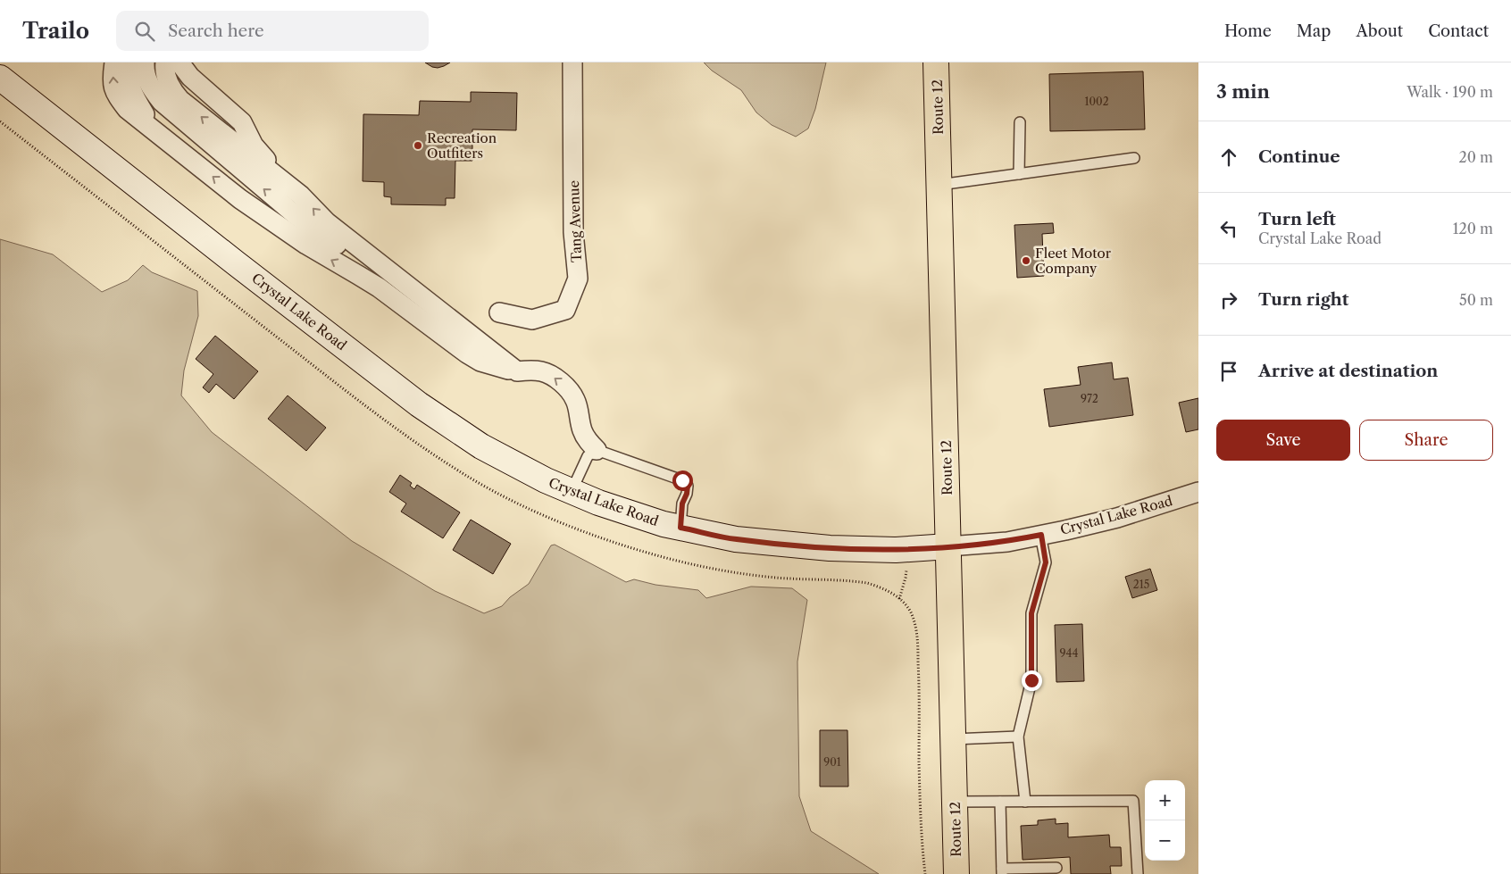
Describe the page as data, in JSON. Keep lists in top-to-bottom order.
{
  "streets": {
    "highway": ["Route 12"],
    "street": ["Tang Avenue", "Crystal Lake Road"]
  },
  "crossings": [
    ["Route 12", "Crystal Lake Road"]
  ],
  "places": ["Recreation Outfiters", "Fleet Motor Company"],
  "house_numbers": [
    "1002",
    "972",
    "215",
    "944",
    "901"
  ],
  "page": {
    "header": "Trailo",
    "search": "Search here",
    "nav": [
      "Home",
      "Map",
      "About",
      "Contact"
    ],
    "heading": ["3 min", "Walk · 190 m"],
    "list": [
      ["Continue", "20 m"],
      ["Turn left", "Crystal Lake Road", "120 m"],
      ["Turn right", "50 m"],
      "Arrive at destination"
    ],
    "buttons": ["Save", "Share"],
    "map_buttons": ["+", "−"]
  }
}
